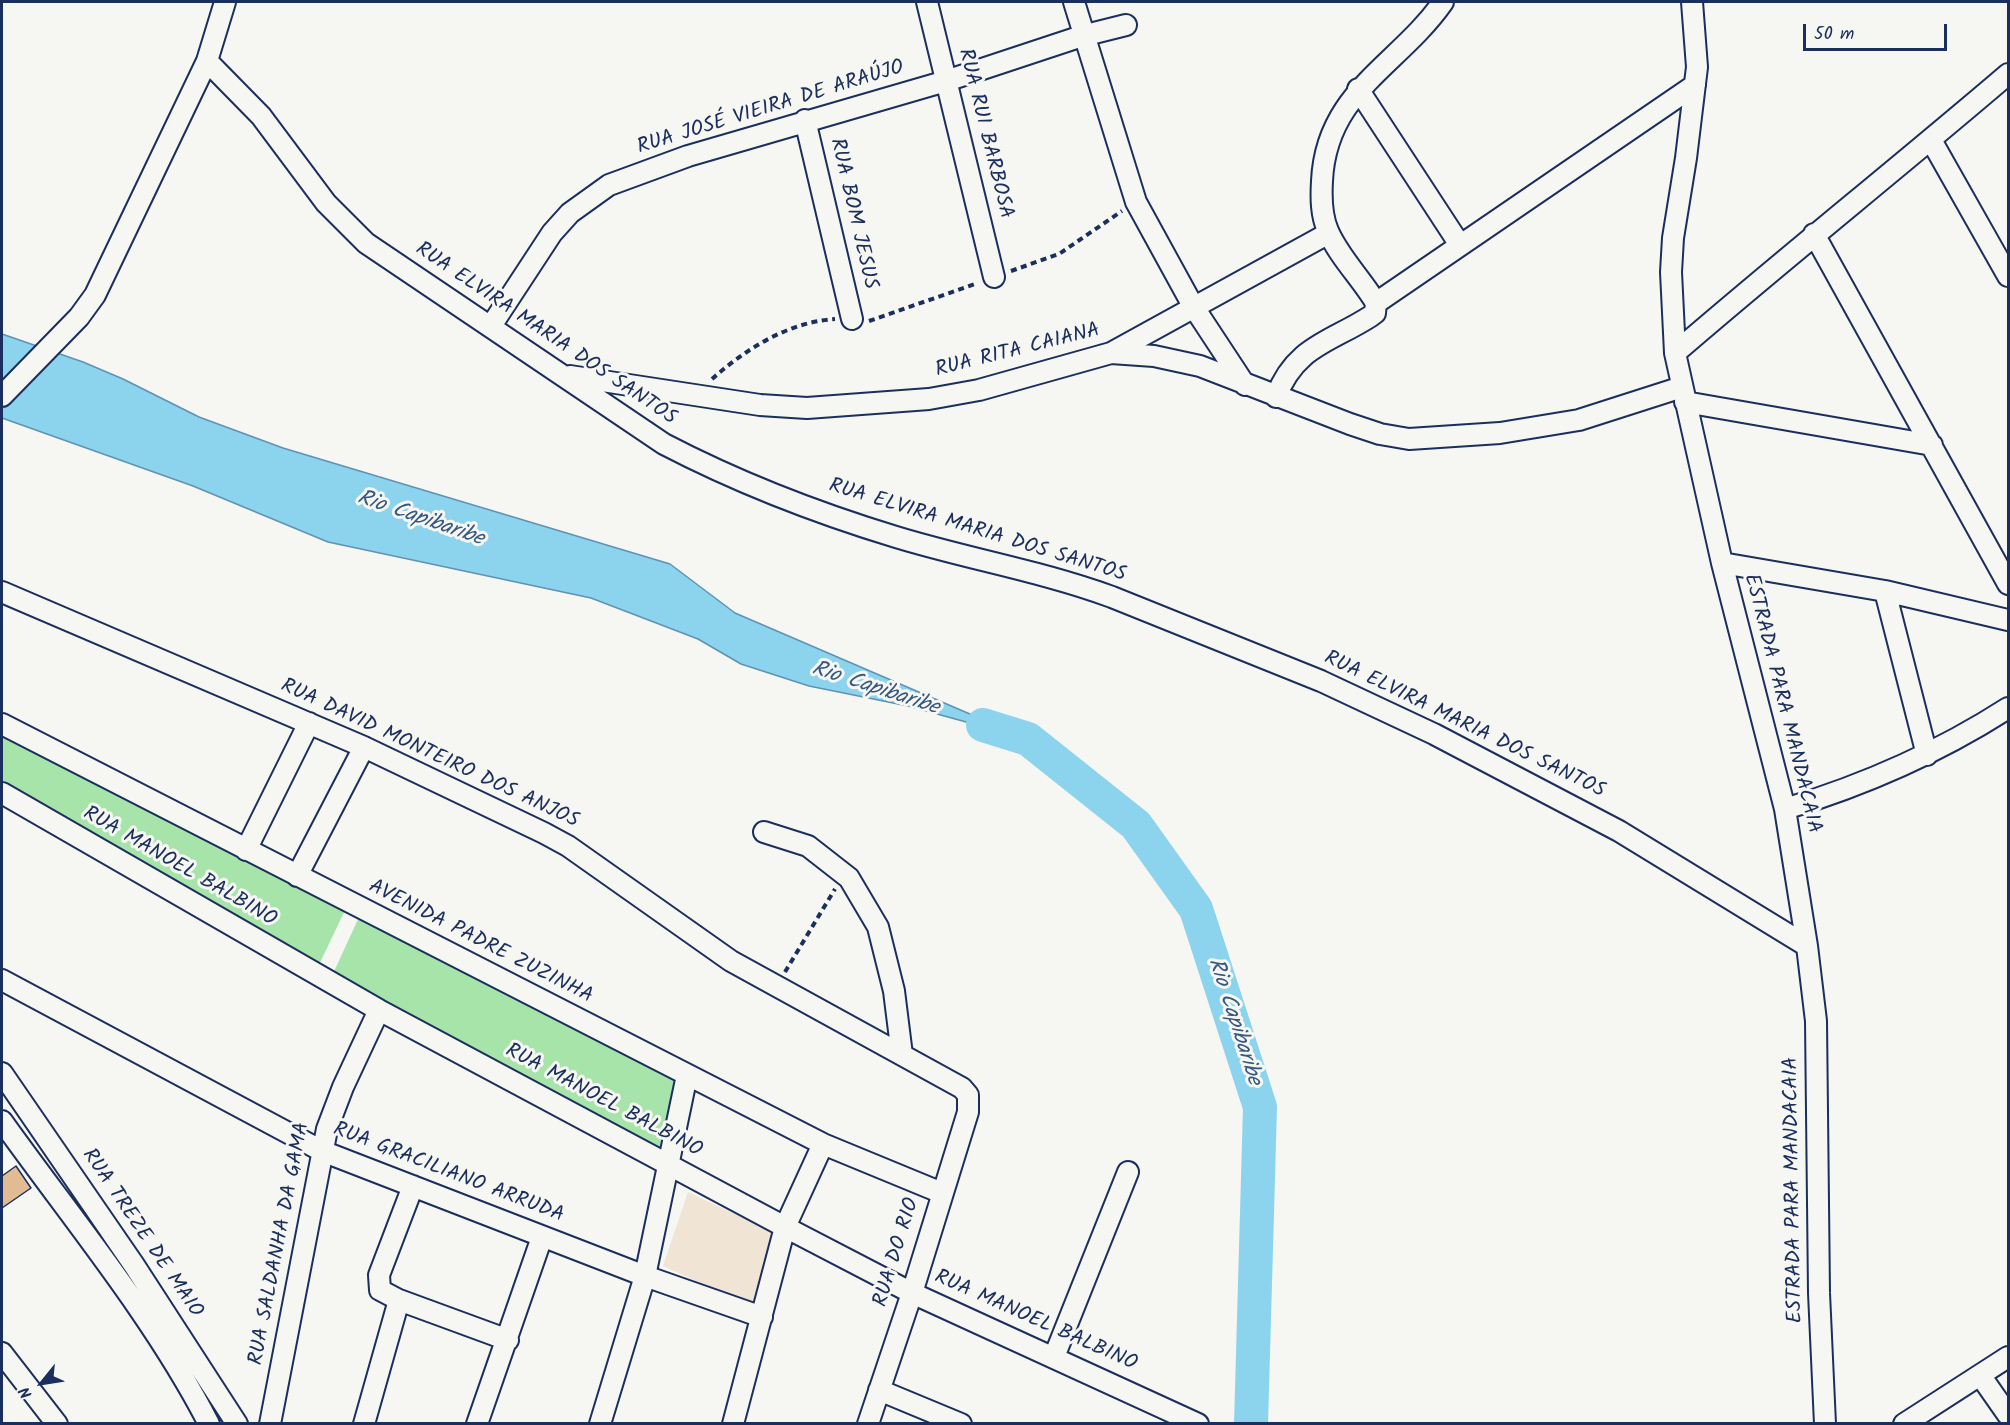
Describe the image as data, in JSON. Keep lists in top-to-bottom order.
{
  "streets": {
    "street": [
      "RUA JOSÉ VIEIRA DE ARAÚJO",
      "RUA RUI BARBOSA",
      "RUA BOM JESUS",
      "RUA ELVIRA MARIA DOS SANTOS",
      "RUA RITA CAIANA",
      "ESTRADA PARA MANDACAIA",
      "RUA DAVID MONTEIRO DOS ANJOS",
      "RUA MANOEL BALBINO",
      "AVENIDA PADRE ZUZINHA",
      "RUA GRACILIANO ARRUDA",
      "RUA TREZE DE MAIO",
      "RUA SALDANHA DA GAMA",
      "RUA DO RIO"
    ]
  },
  "crossings": [
    ["RUA JOSÉ VIEIRA DE ARAÚJO", "RUA RUI BARBOSA"],
    ["RUA JOSÉ VIEIRA DE ARAÚJO", "RUA BOM JESUS"],
    ["RUA JOSÉ VIEIRA DE ARAÚJO", "RUA ELVIRA MARIA DOS SANTOS"],
    ["RUA ELVIRA MARIA DOS SANTOS", "RUA RITA CAIANA"],
    ["RUA ELVIRA MARIA DOS SANTOS", "ESTRADA PARA MANDACAIA"],
    ["RUA RITA CAIANA", "ESTRADA PARA MANDACAIA"],
    ["RUA DAVID MONTEIRO DOS ANJOS", "RUA DO RIO"],
    ["RUA MANOEL BALBINO", "RUA SALDANHA DA GAMA"],
    ["RUA MANOEL BALBINO", "RUA DO RIO"],
    ["AVENIDA PADRE ZUZINHA", "RUA DO RIO"],
    ["RUA GRACILIANO ARRUDA", "RUA SALDANHA DA GAMA"]
  ],
  "water": ["Rio Capibaribe"],
  "scale_bar": "50 m",
  "north": "bottom left"
}
